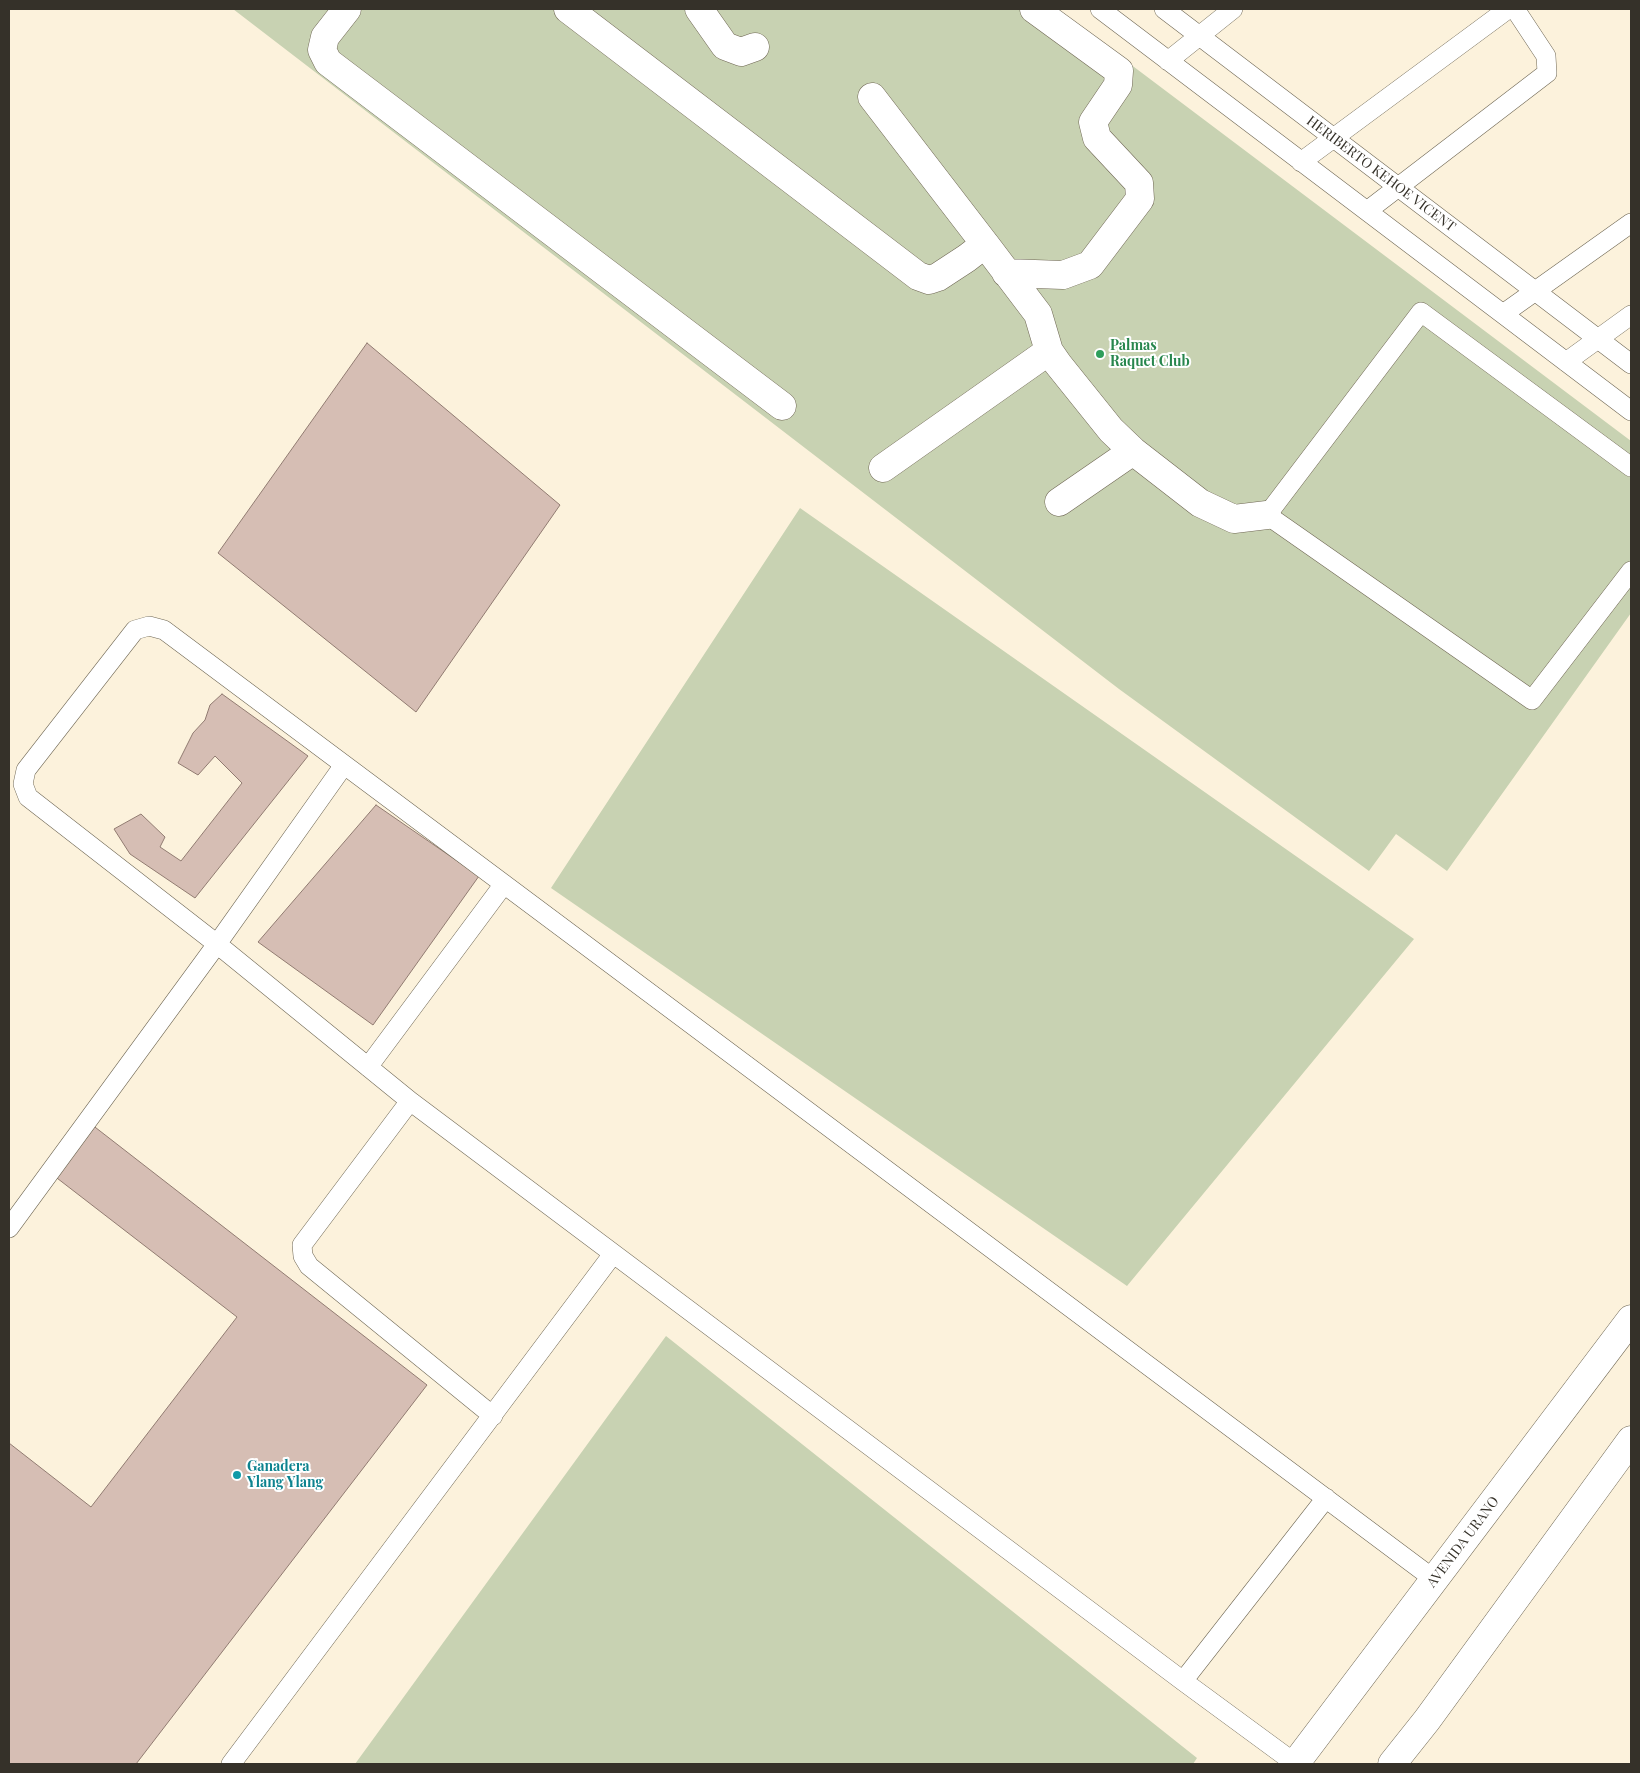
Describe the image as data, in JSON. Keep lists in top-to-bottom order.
{
  "streets": {
    "street": ["AVENIDA URANO"],
    "lane": ["HERIBERTO KEHOE VICENT"]
  },
  "places": ["Palmas Raquet Club", "Ganadera Ylang Ylang"]
}
